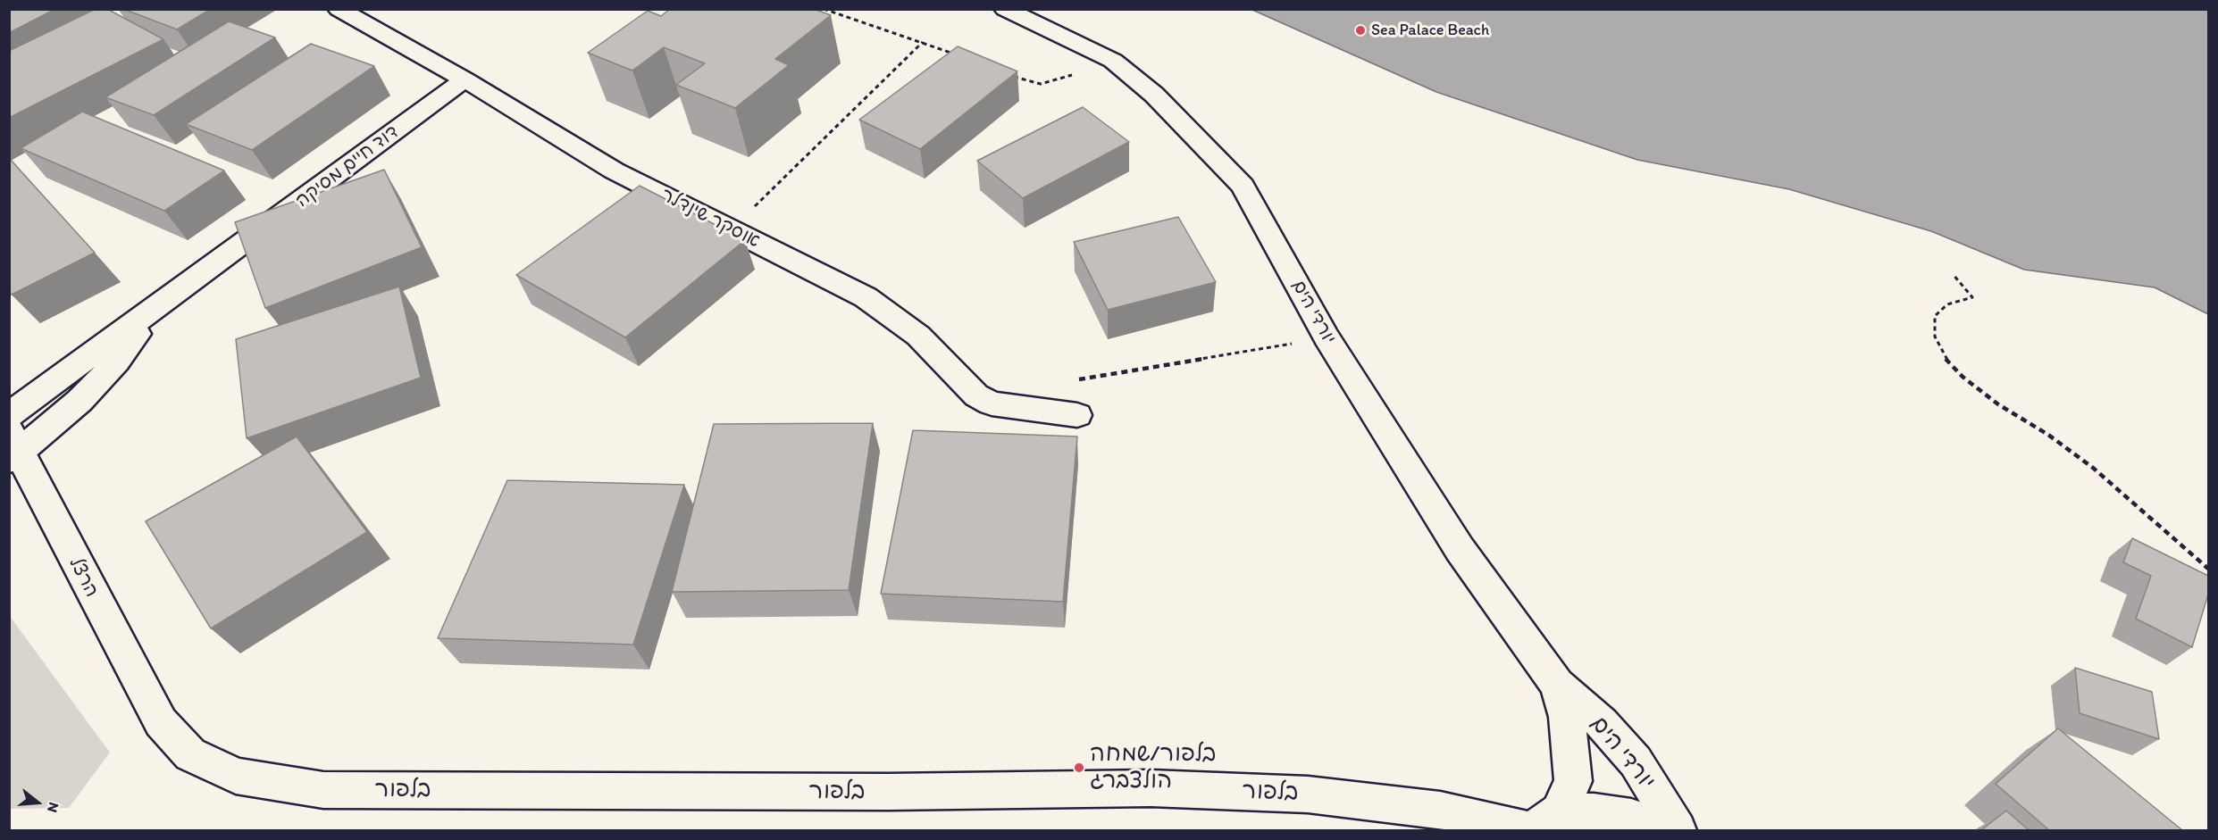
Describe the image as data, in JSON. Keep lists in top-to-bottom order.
{
  "streets": {
    "street": [
      "דוד חיים מסיקה",
      "אוסקר שינדלר",
      "יורדי הים",
      "הרצל",
      "בלפור"
    ]
  },
  "crossings": [
    ["דוד חיים מסיקה", "אוסקר שינדלר"],
    ["דוד חיים מסיקה", "הרצל"],
    ["יורדי הים", "בלפור"],
    ["הרצל", "בלפור"]
  ],
  "places": ["Sea Palace Beach", "בלפור/שמחה הולצברג"],
  "north": "right"
}
